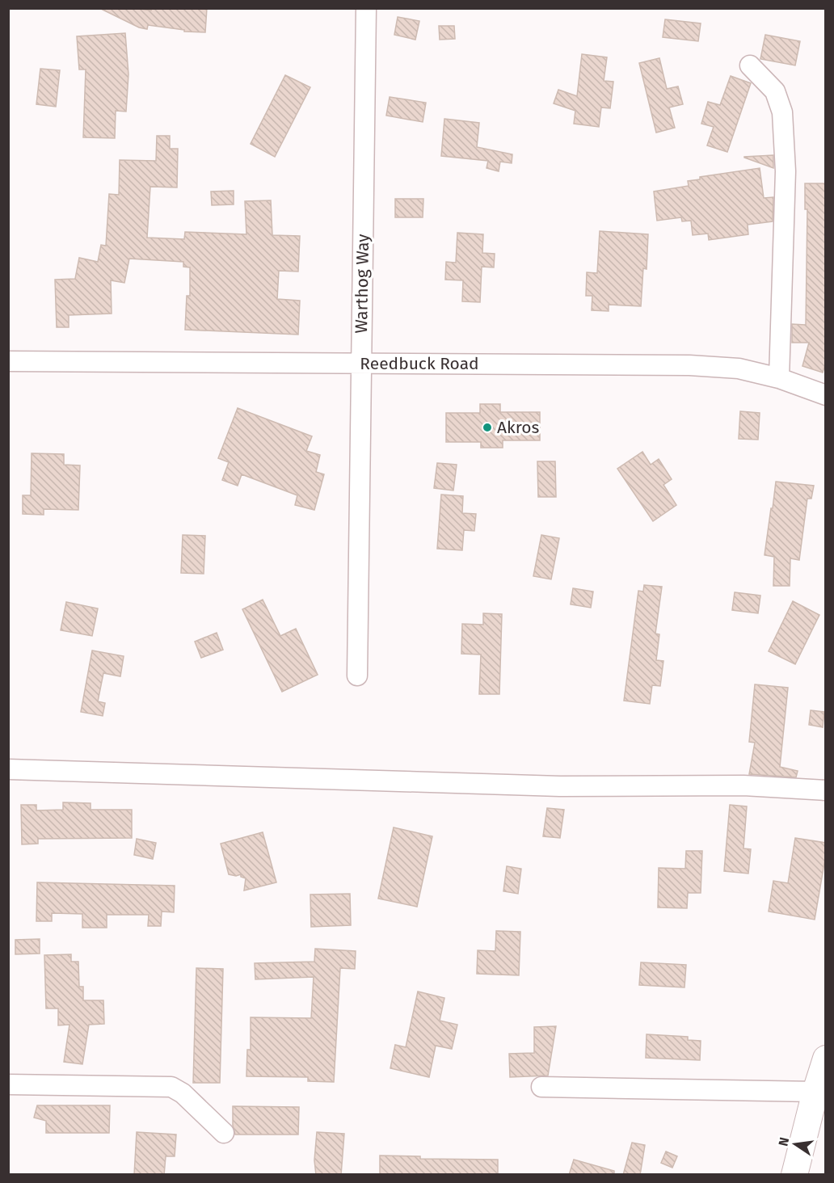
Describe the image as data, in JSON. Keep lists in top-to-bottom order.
{
  "streets": {
    "street": ["Warthog Way", "Reedbuck Road"]
  },
  "crossings": [
    ["Warthog Way", "Reedbuck Road"]
  ],
  "places": ["Akros"],
  "north": "left"
}
